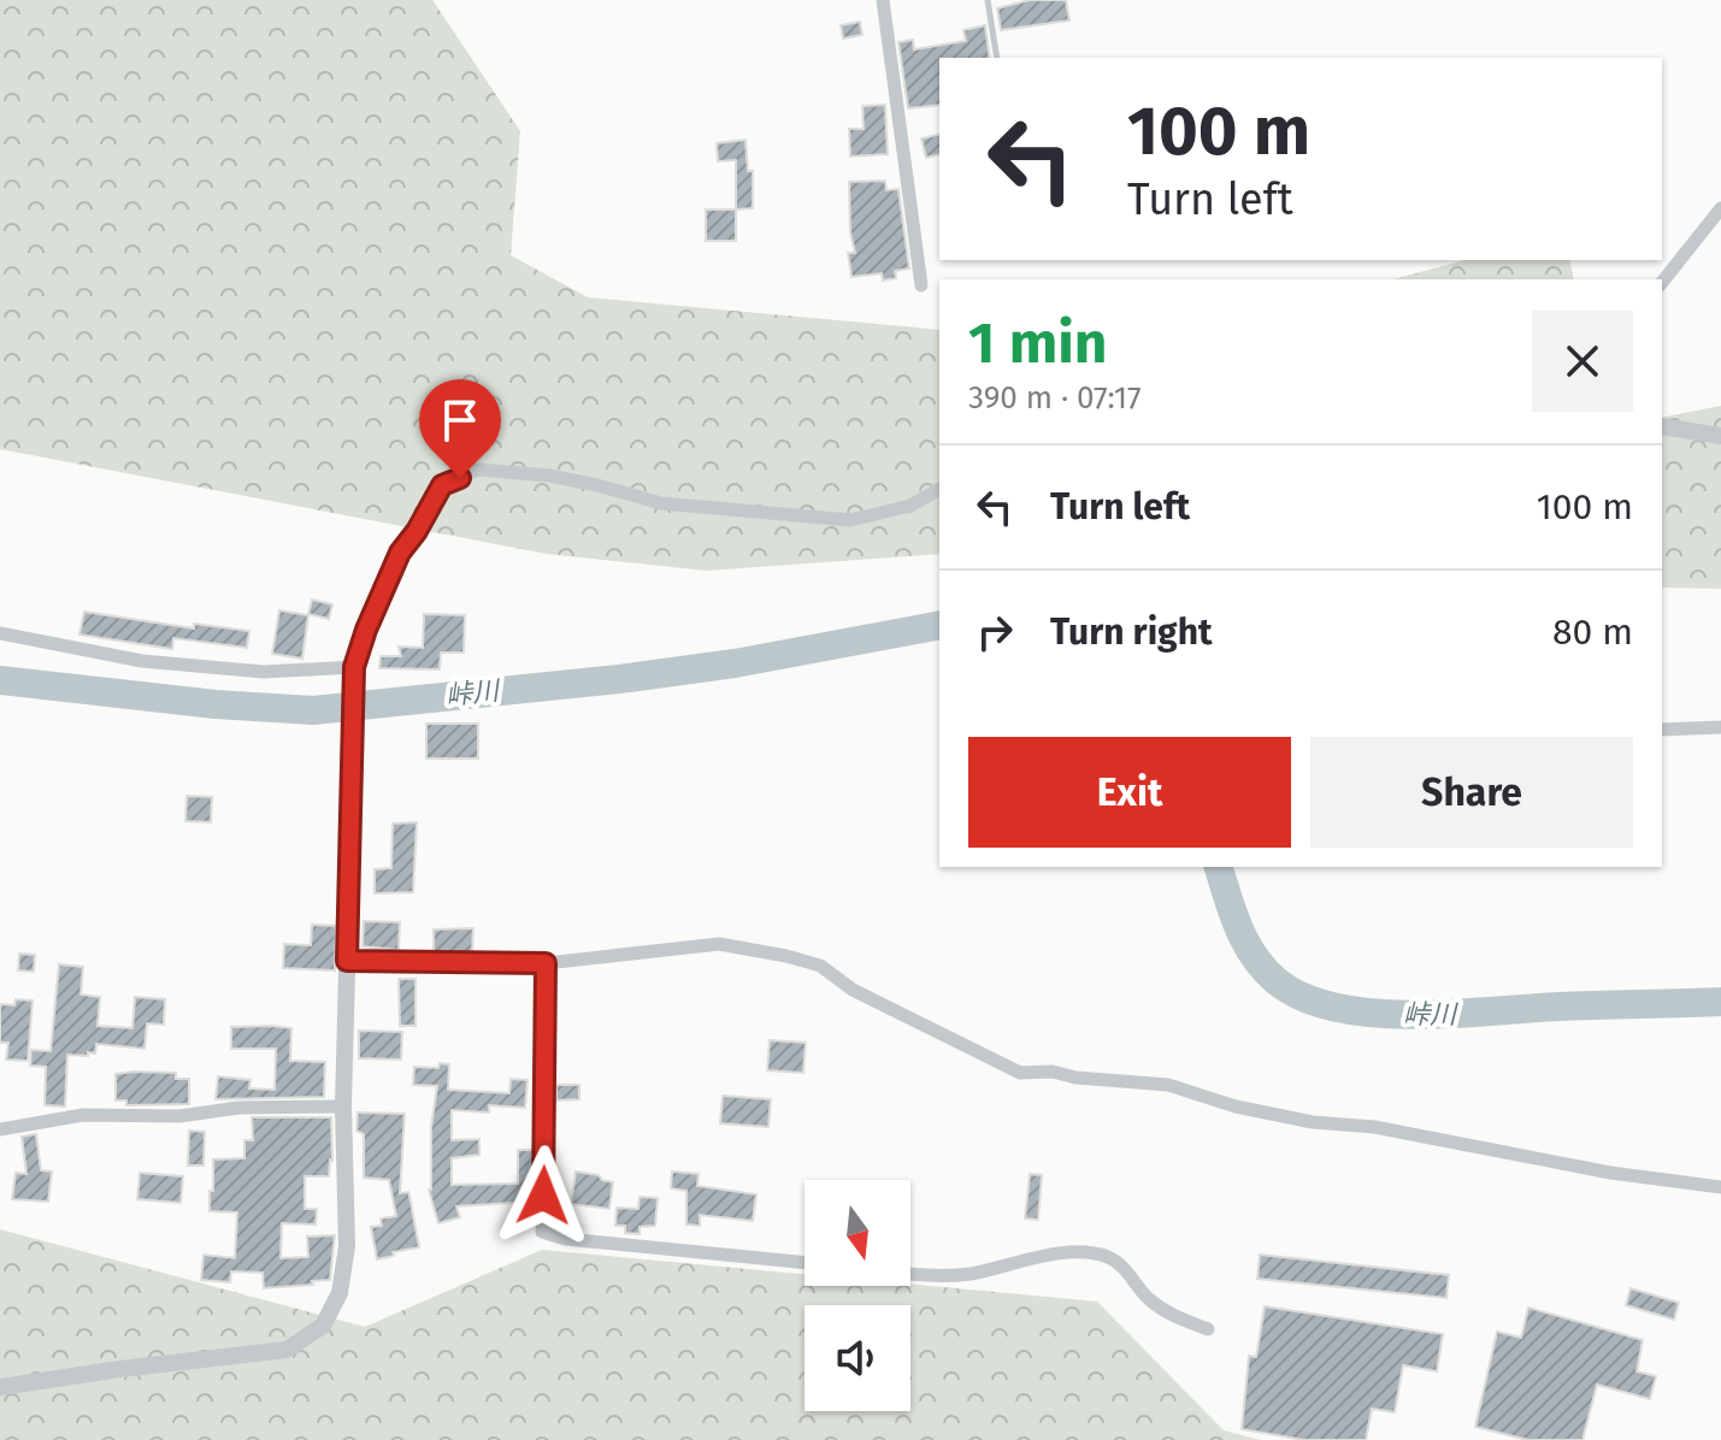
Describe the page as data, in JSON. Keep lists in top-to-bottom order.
{
  "water": ["峠川"],
  "north": "bottom",
  "page": {
    "turn": ["100 m", "Turn left"],
    "heading": ["1 min", "390 m · 07:17"],
    "list": [
      {
        "name": "Turn left",
        "value": "100 m"
      },
      {
        "name": "Turn right",
        "value": "80 m"
      }
    ],
    "buttons": ["Exit", "Share"]
  }
}
